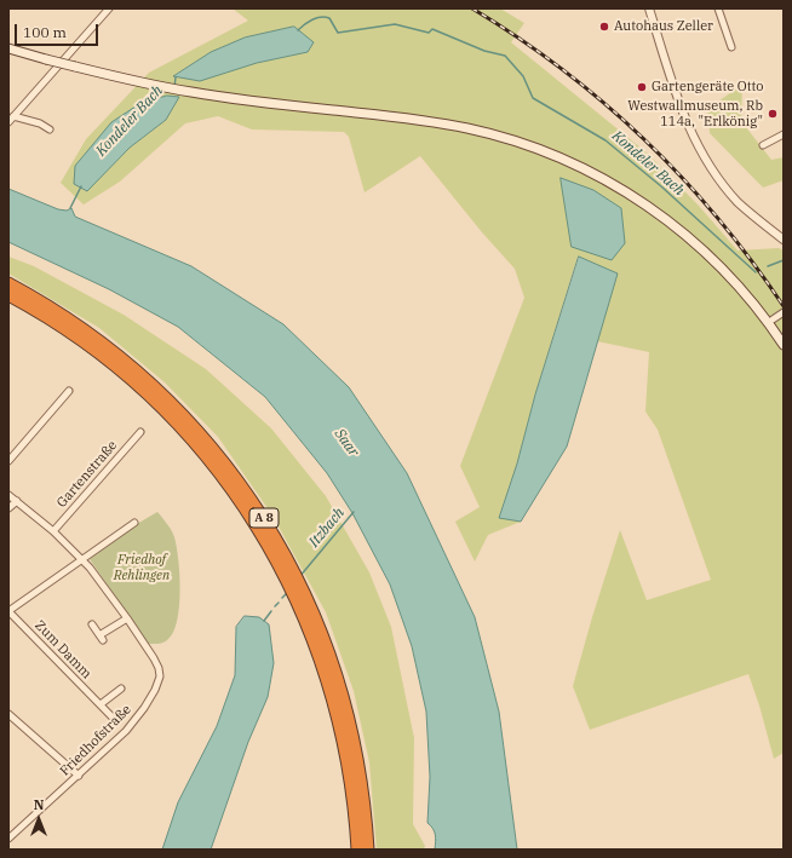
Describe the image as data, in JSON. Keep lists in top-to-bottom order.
{
  "streets": {
    "highway": ["A 8"],
    "street": ["Gartenstraße", "Zum Damm", "Friedhofstraße"]
  },
  "crossings": [
    ["Gartenstraße", "Friedhofstraße"]
  ],
  "water": ["Kondeler Bach", "Saar", "Itzbach"],
  "parks": ["Friedhof Rehlingen"],
  "places": ["Autohaus Zeller", "Gartengeräte Otto", "Westwallmuseum, Rb 114a, \"Erlkönig\""],
  "scale_bar": "100 m",
  "north": "top"
}
